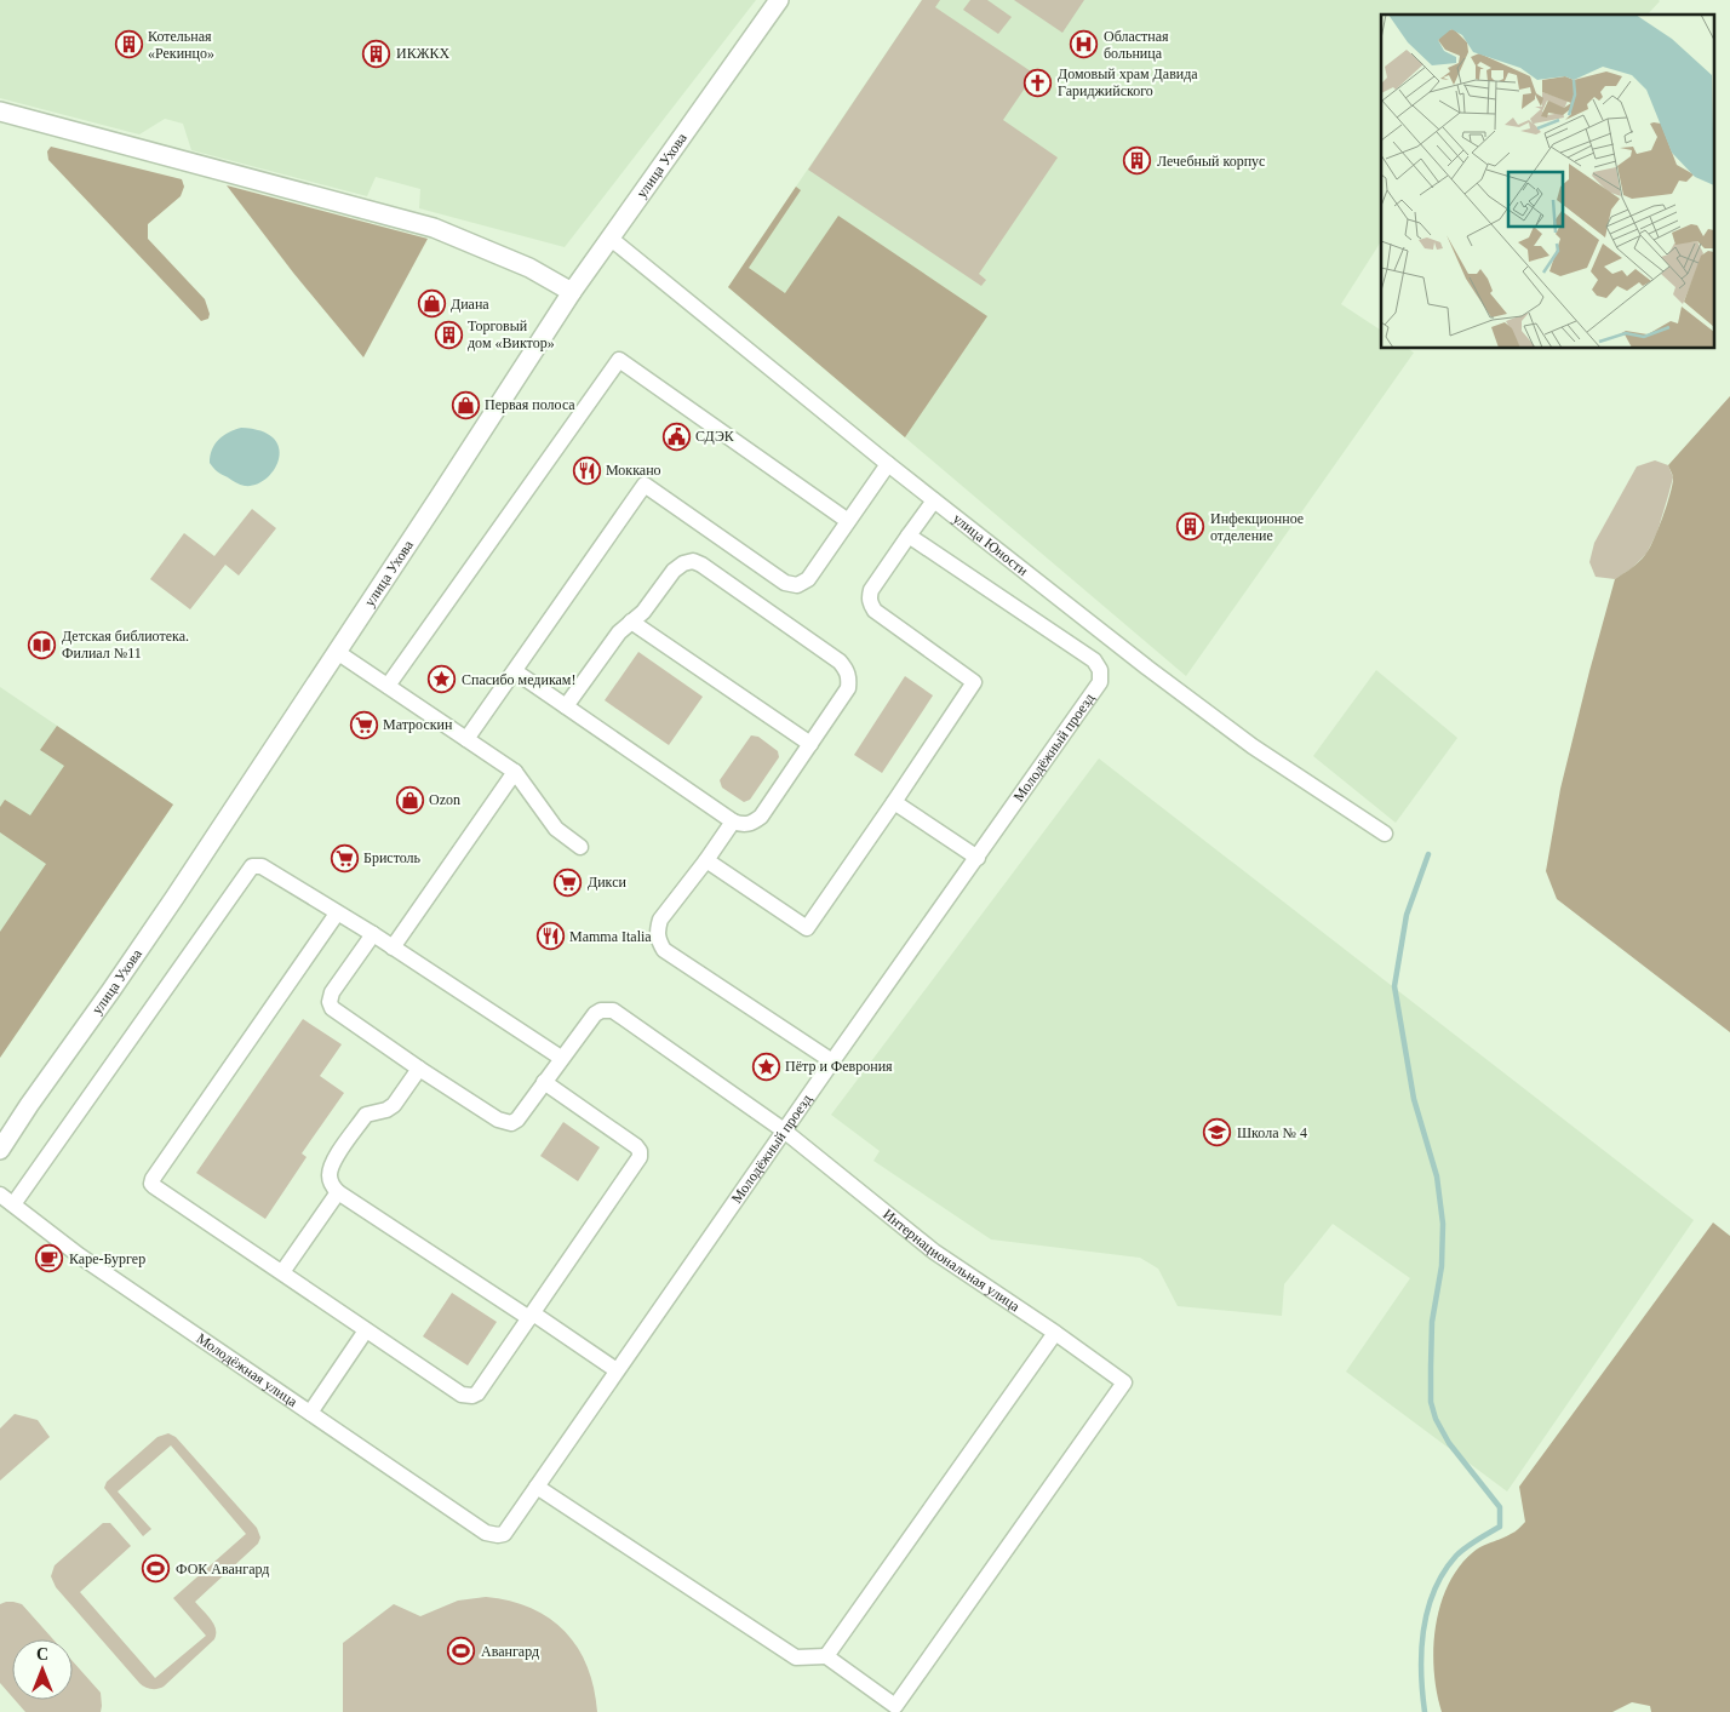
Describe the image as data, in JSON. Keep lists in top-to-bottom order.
{
  "streets": {
    "street": [
      "улица Ухова",
      "улица Юности",
      "Молодёжный проезд",
      "Интернациональная улица",
      "Молодёжная улица"
    ]
  },
  "crossings": [
    ["улица Ухова", "улица Юности"],
    ["Молодёжный проезд", "Интернациональная улица"],
    ["Молодёжный проезд", "Молодёжная улица"]
  ],
  "places": {
    "building": [
      "Котельная «Рекинцо»",
      "ИКЖКХ",
      "Лечебный корпус",
      "Торговый дом «Виктор»",
      "Инфекционное отделение"
    ],
    "hospital": ["Областная больница"],
    "church": ["Домовый храм Давида Гариджийского"],
    "shop": ["Диана", "Первая полоса", "Ozon"],
    "public building": ["СДЭК"],
    "restaurant": ["Моккано", "Mamma Italia"],
    "library": ["Детская библиотека. Филиал №11"],
    "place": ["Спасибо медикам!", "Пётр и Феврония"],
    "supermarket": ["Матроскин", "Бристоль", "Дикси"],
    "school or university": ["Школа № 4"],
    "cafe": ["Каре-Бургер"],
    "sports": ["ФОК Авангард", "Авангард"]
  },
  "north": "top"
}
